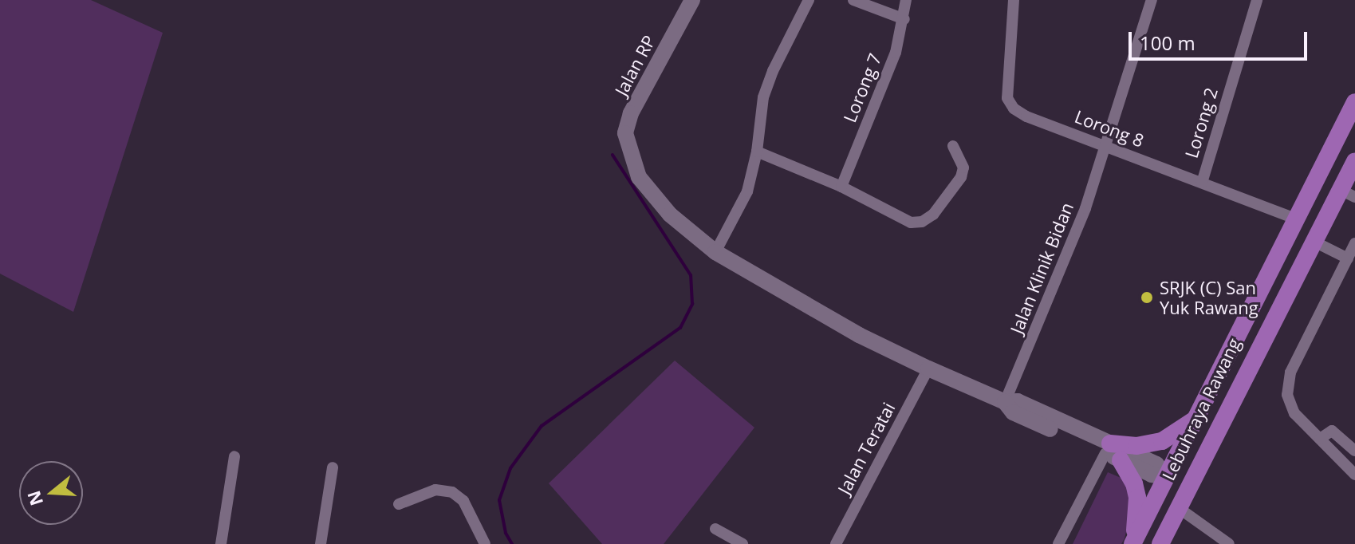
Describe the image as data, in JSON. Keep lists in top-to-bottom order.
{
  "streets": {
    "main road": ["Lebuhraya Rawang"],
    "street": [
      "Jalan RP",
      "Lorong 7",
      "Lorong 2",
      "Lorong 8",
      "Jalan Klinik Bidan",
      "Jalan Teratai"
    ]
  },
  "crossings": [
    ["Lorong 2", "Lorong 8"],
    ["Lorong 8", "Jalan Klinik Bidan"],
    ["Lorong 8", "Lebuhraya Rawang"]
  ],
  "places": ["SRJK (C) San Yuk Rawang"],
  "scale_bar": "100 m",
  "north": "left"
}
